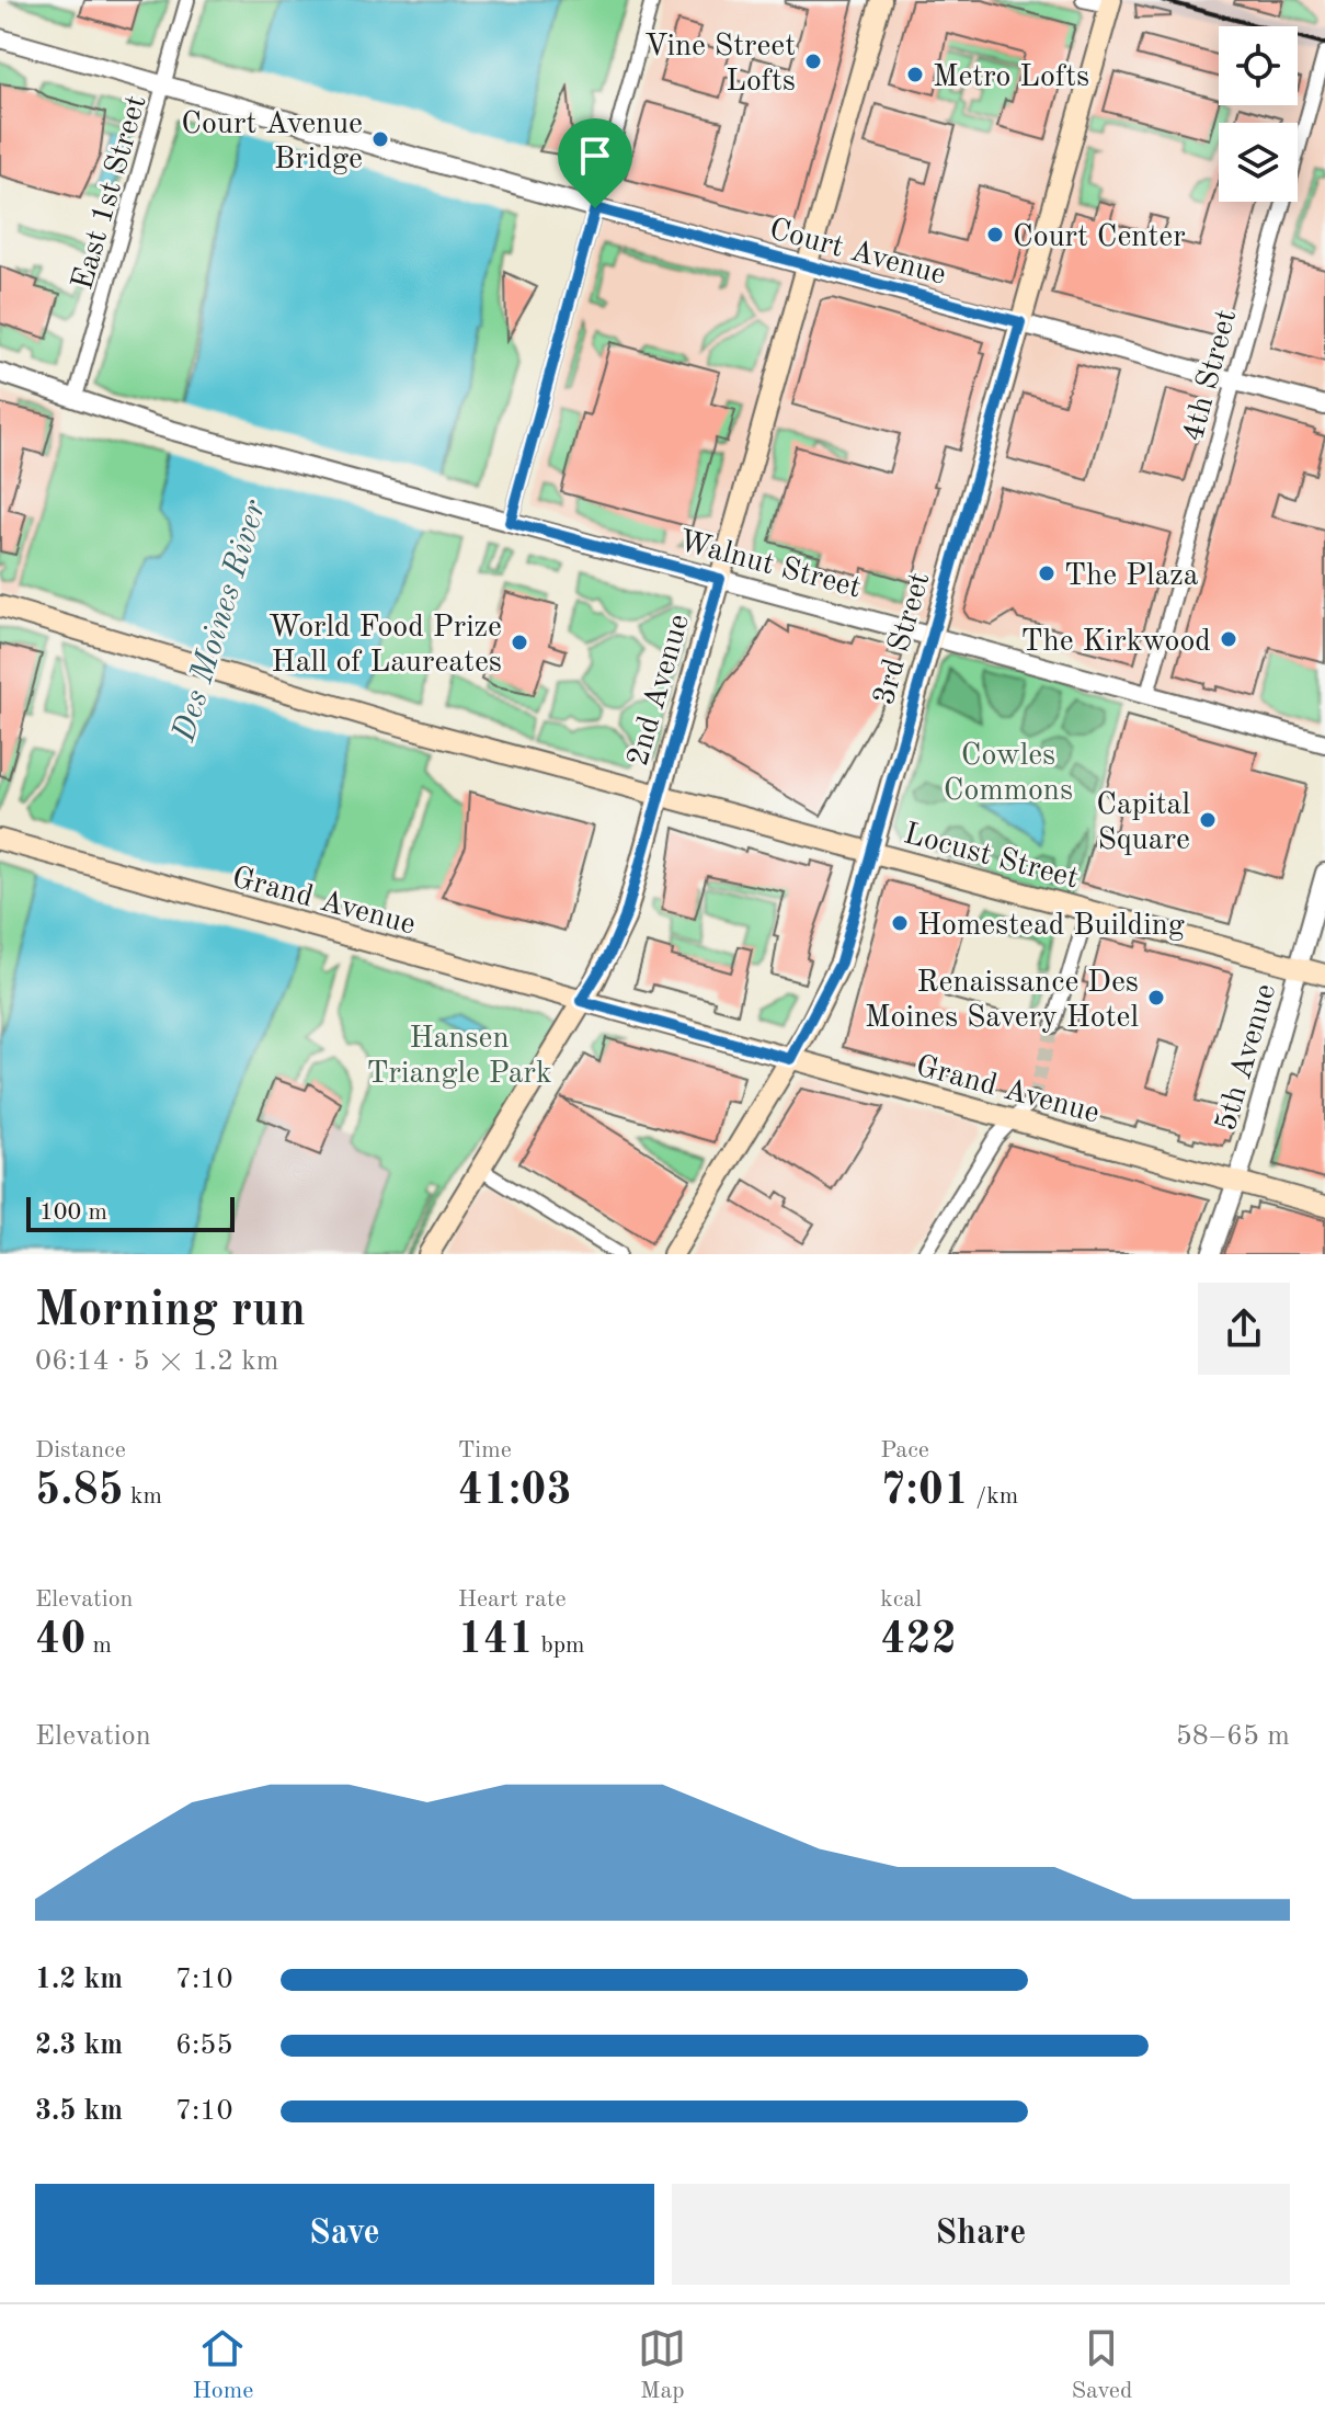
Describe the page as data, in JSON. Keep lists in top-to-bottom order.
{
  "streets": {
    "main road": [
      "3rd Street",
      "2nd Avenue",
      "Locust Street",
      "Grand Avenue"
    ],
    "street": [
      "East 1st Street",
      "Court Avenue",
      "4th Street",
      "Walnut Street",
      "5th Avenue"
    ]
  },
  "crossings": [
    ["East 1st Street", "Court Avenue"],
    ["East 1st Street", "Walnut Street"],
    ["Court Avenue", "4th Street"],
    ["Court Avenue", "3rd Street"],
    ["Court Avenue", "2nd Avenue"],
    ["4th Street", "Walnut Street"],
    ["Walnut Street", "3rd Street"],
    ["Walnut Street", "2nd Avenue"],
    ["3rd Street", "Locust Street"],
    ["3rd Street", "Grand Avenue"],
    ["2nd Avenue", "Locust Street"],
    ["2nd Avenue", "Grand Avenue"],
    ["Locust Street", "5th Avenue"],
    ["Grand Avenue", "5th Avenue"]
  ],
  "water": ["Des Moines River"],
  "parks": ["Cowles Commons", "Hansen Triangle Park"],
  "places": [
    "Vine Street Lofts",
    "Metro Lofts",
    "Court Avenue Bridge",
    "Court Center",
    "The Plaza",
    "The Kirkwood",
    "World Food Prize Hall of Laureates",
    "Capital Square",
    "Homestead Building",
    "Renaissance Des Moines Savery Hotel"
  ],
  "scale_bar": "100 m",
  "page": {
    "scale": "100 m",
    "heading": ["Morning run", "06:14 · 5 × 1.2 km"],
    "stats": [
      ["Distance", "5.85 km"],
      ["Time", "41:03"],
      ["Pace", "7:01 /km"],
      ["Elevation", "40 m"],
      ["Heart rate", "141 bpm"],
      ["kcal", "422"]
    ],
    "chart": ["Elevation", "58–65 m"],
    "list": [
      {
        "name": "1.2 km",
        "note": "7:10"
      },
      {
        "name": "2.3 km",
        "note": "6:55"
      },
      {
        "name": "3.5 km",
        "note": "7:10"
      }
    ],
    "buttons": ["Save", "Share"],
    "tabs": ["Home", "Map", "Saved"]
  }
}
